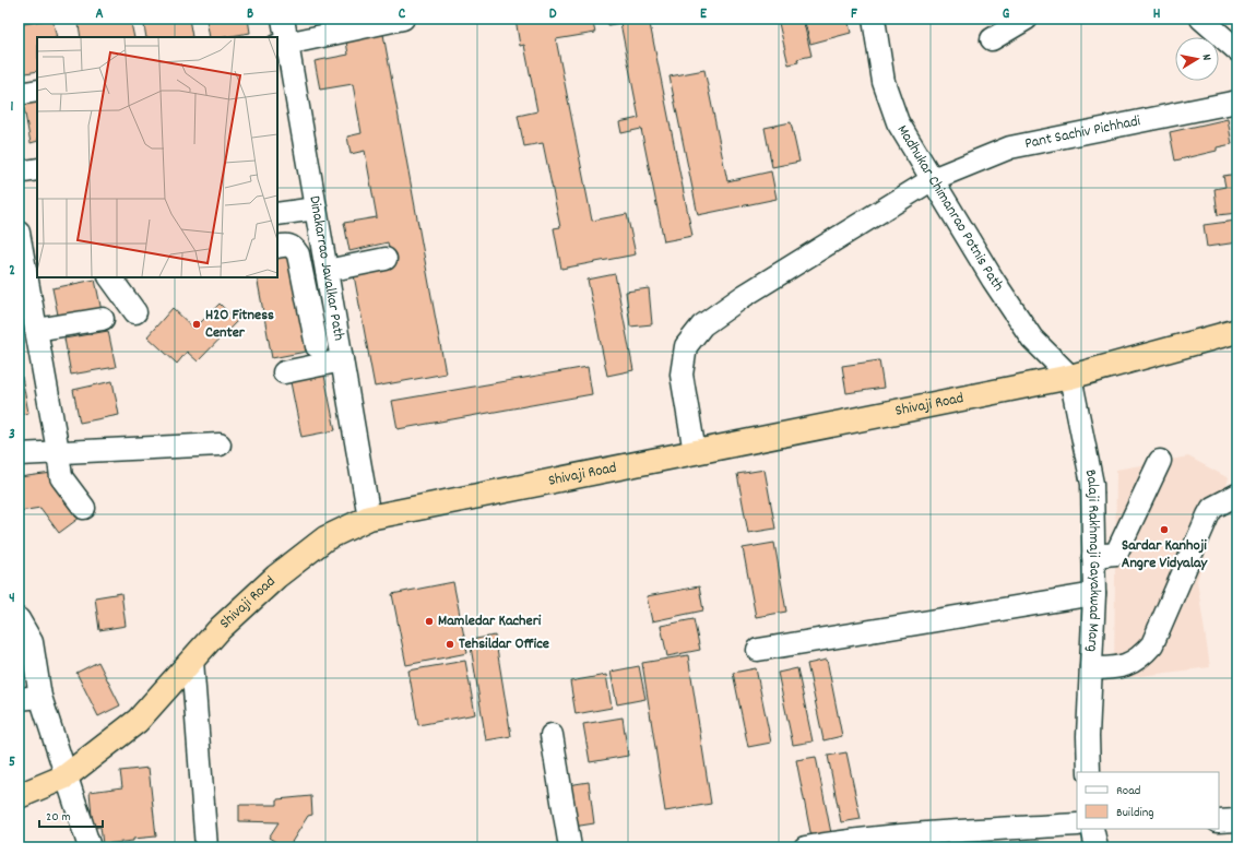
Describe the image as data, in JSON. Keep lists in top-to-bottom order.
{
  "streets": {
    "highway": ["Shivaji Road"],
    "street": [
      "Pant Sachiv Pichhadi",
      "Madhukar Chimanrao Potnis Path",
      "Dinakarrao Javalkar Path",
      "Balaji Rakhmaji Gayakwad Marg"
    ]
  },
  "crossings": [
    ["Pant Sachiv Pichhadi", "Madhukar Chimanrao Potnis Path"],
    ["Pant Sachiv Pichhadi", "Shivaji Road"],
    ["Madhukar Chimanrao Potnis Path", "Shivaji Road"],
    ["Madhukar Chimanrao Potnis Path", "Balaji Rakhmaji Gayakwad Marg"],
    ["Dinakarrao Javalkar Path", "Shivaji Road"],
    ["Shivaji Road", "Balaji Rakhmaji Gayakwad Marg"]
  ],
  "places": [
    "H2O Fitness Center",
    "Sardar Kanhoji Angre Vidyalay",
    "Mamledar Kacheri",
    "Tehsildar Office"
  ],
  "legend": ["Road", "Building"],
  "scale_bar": "20 m",
  "north": "right",
  "grid": {
    "columns": [
      "A",
      "B",
      "C",
      "D",
      "E",
      "F",
      "G",
      "H"
    ],
    "rows": [
      "1",
      "2",
      "3",
      "4",
      "5"
    ]
  }
}
